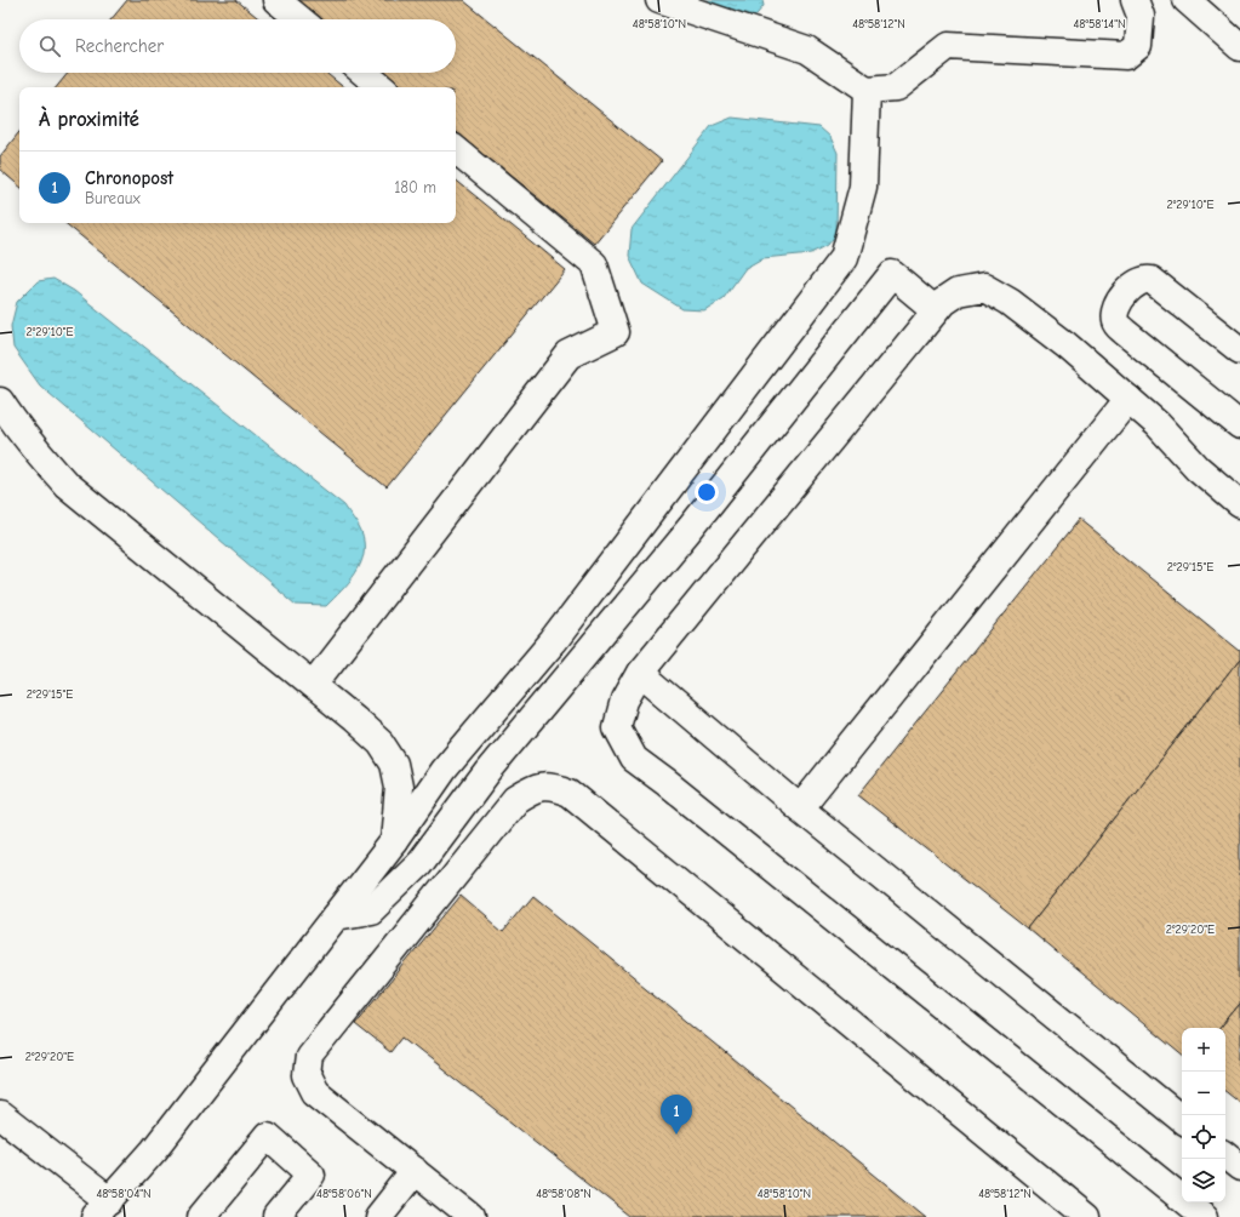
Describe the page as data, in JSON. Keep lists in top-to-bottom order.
{
  "page": {
    "search": "Rechercher",
    "heading": "À proximité",
    "list": [
      {
        "mark": "1",
        "name": "Chronopost",
        "note": "Bureaux",
        "value": "180 m"
      }
    ],
    "map_buttons": ["+", "−"],
    "pins": "1"
  },
  "coordinates": [
    "48°58'10\"N",
    "48°58'12\"N",
    "48°58'14\"N",
    "2°29'10\"E",
    "2°29'15\"E",
    "2°29'20\"E",
    "48°58'04\"N",
    "48°58'06\"N",
    "48°58'08\"N"
  ]
}
